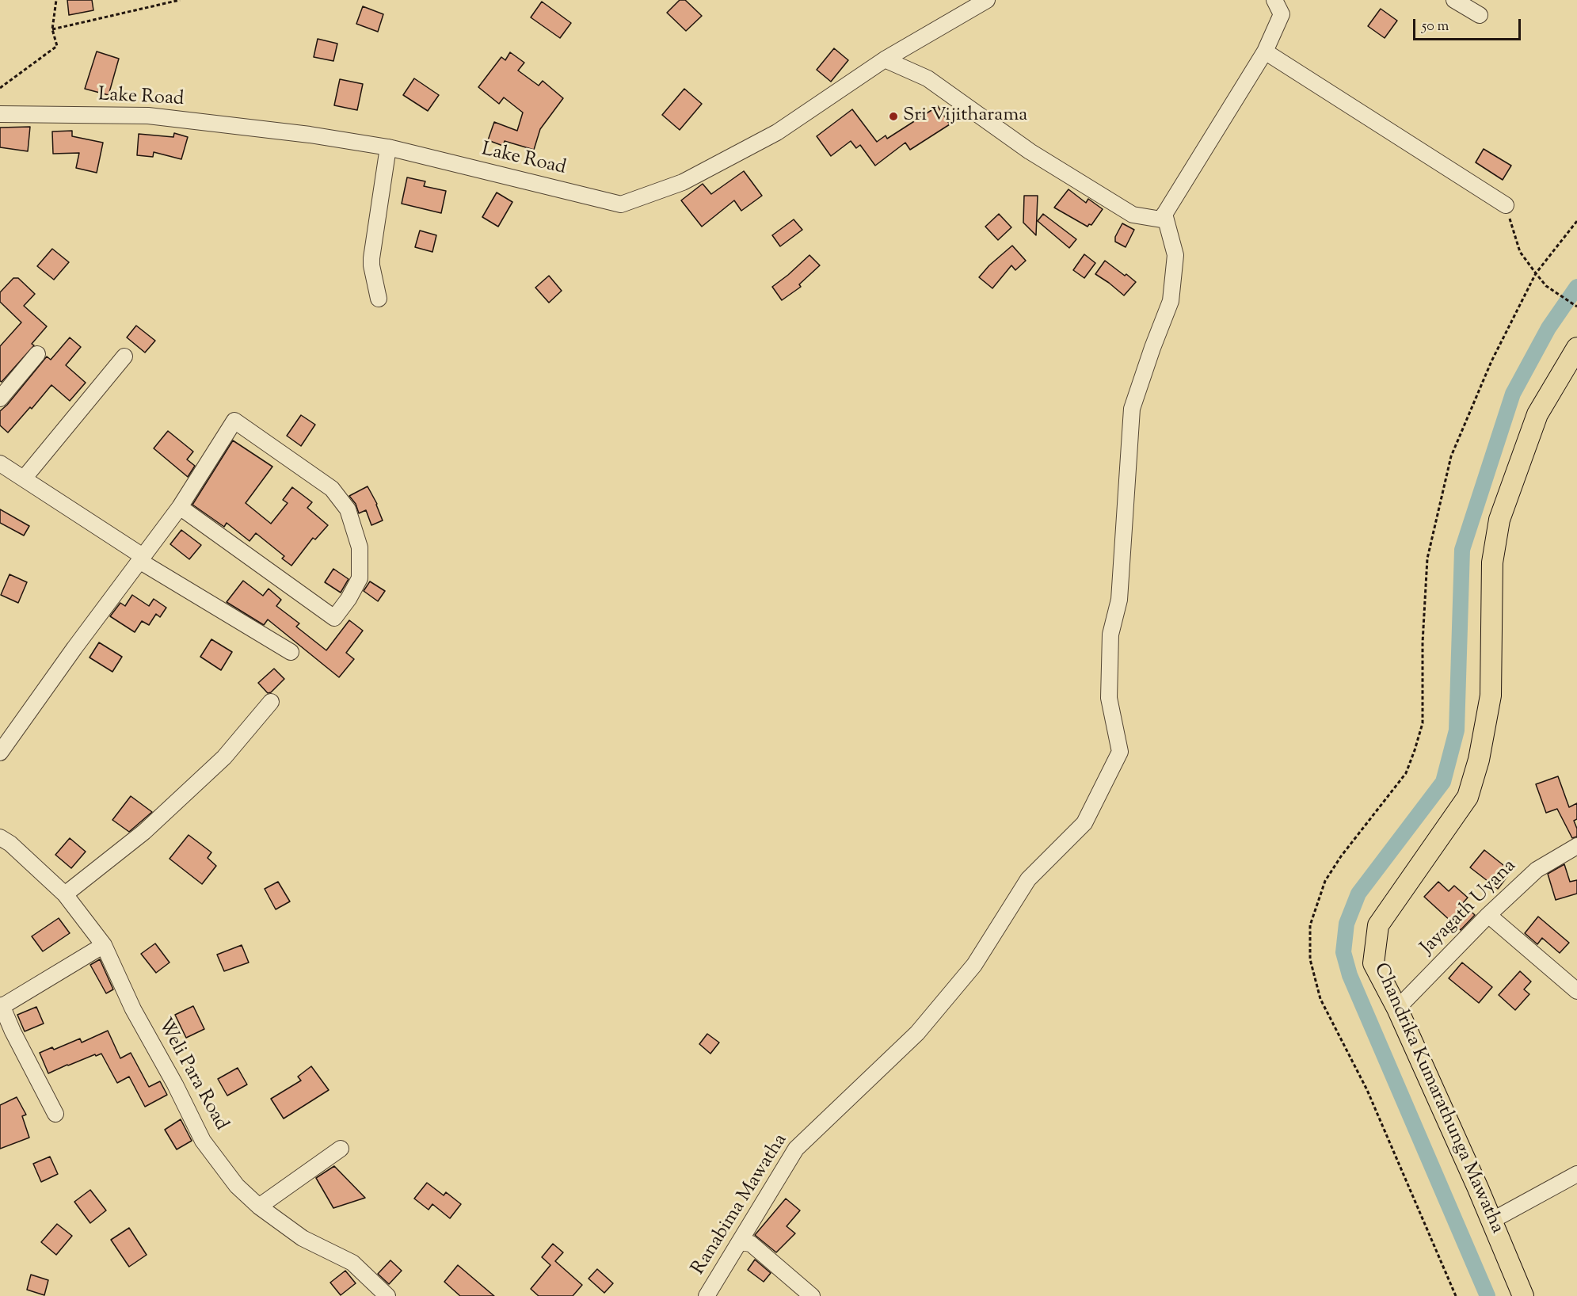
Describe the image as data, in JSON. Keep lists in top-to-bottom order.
{
  "streets": {
    "main road": ["Chandrika Kumarathunga Mawatha"],
    "street": [
      "Lake Road",
      "Jayagath Uyana",
      "Weli Para Road",
      "Ranabima Mawatha"
    ]
  },
  "crossings": [
    ["Jayagath Uyana", "Chandrika Kumarathunga Mawatha"]
  ],
  "places": ["Sri Vijitharama"],
  "scale_bar": "50 m"
}
